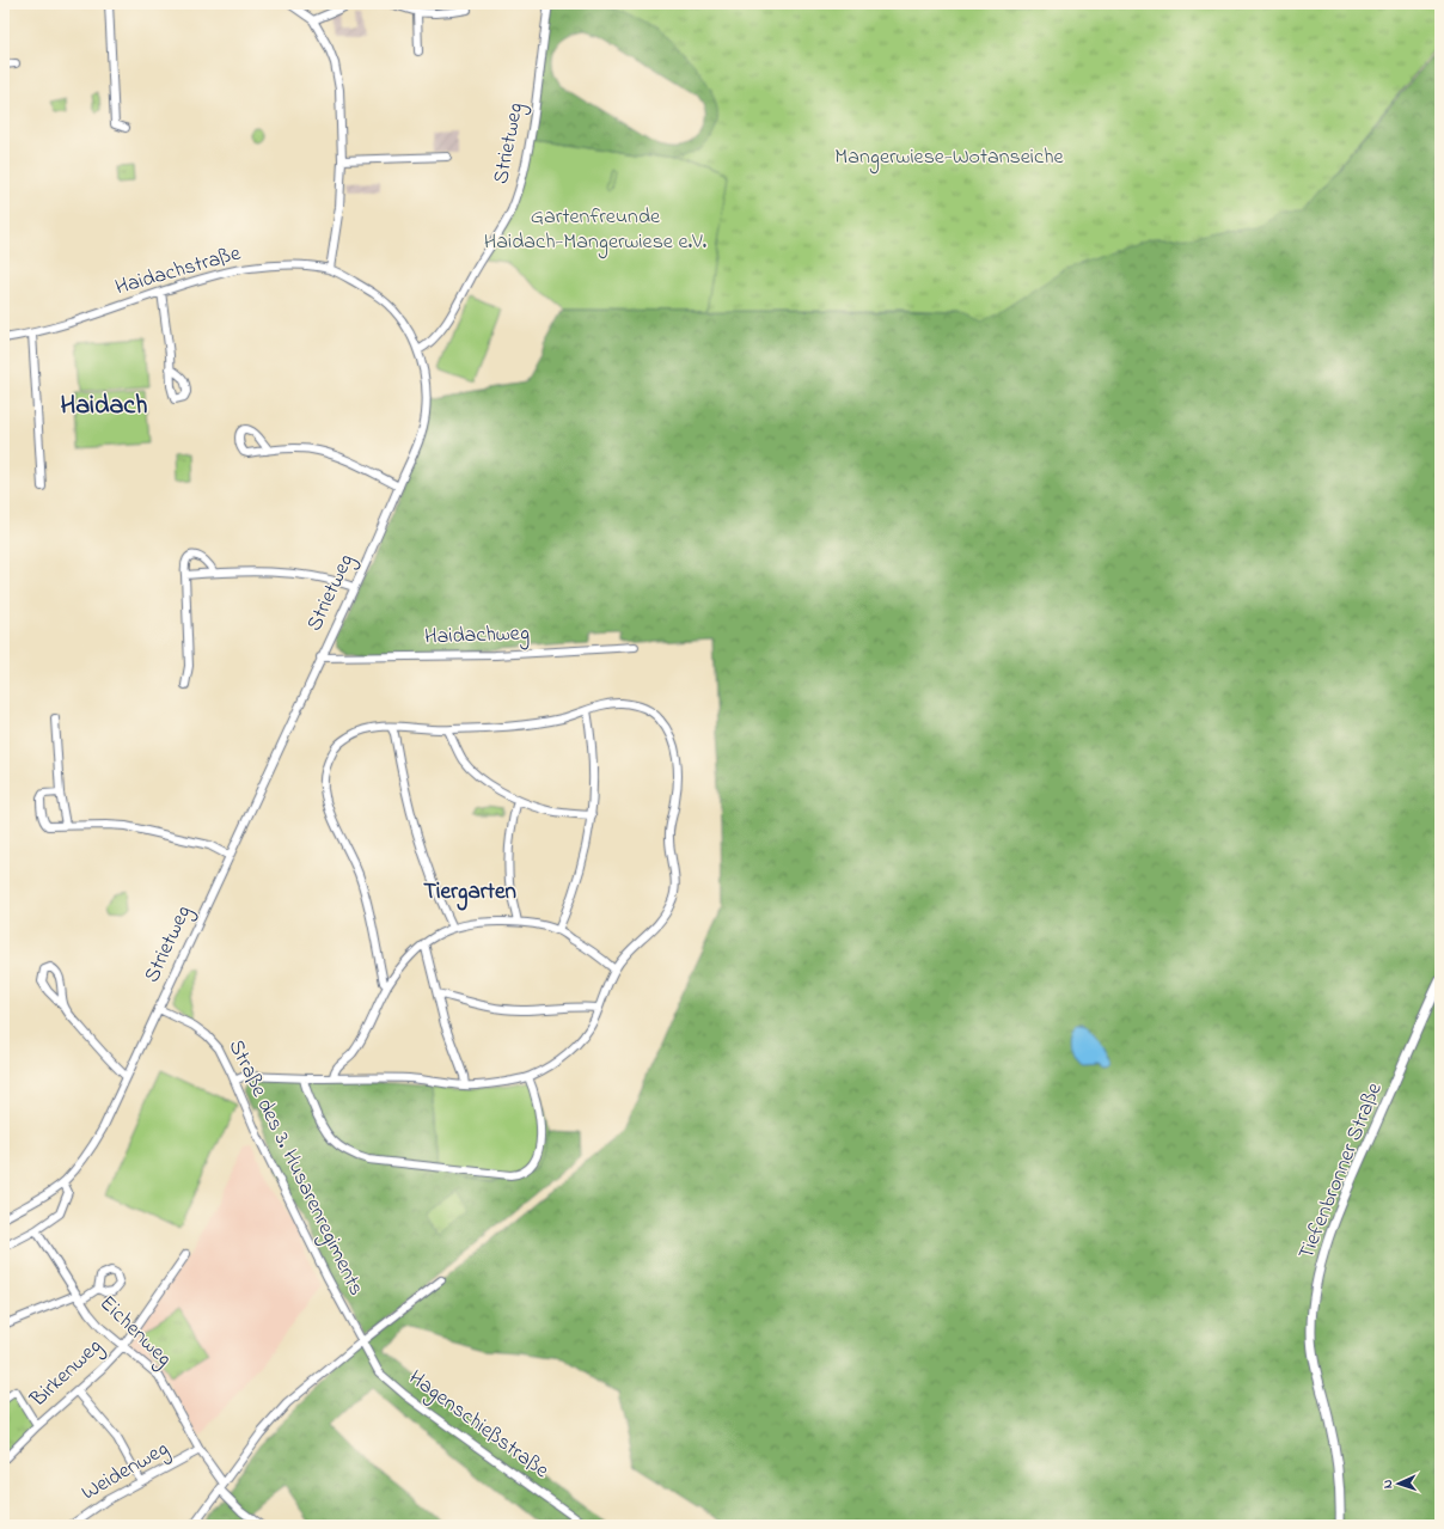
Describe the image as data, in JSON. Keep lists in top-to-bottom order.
{
  "streets": {
    "street": [
      "Strietweg",
      "Haidachstraße",
      "Haidachweg",
      "Straße des 3. Husarenregiments",
      "Tiefenbronner Straße",
      "Eichenweg",
      "Birkenweg",
      "Hagenschießstraße",
      "Weidenweg"
    ]
  },
  "crossings": [
    ["Strietweg", "Haidachstraße"],
    ["Strietweg", "Haidachweg"],
    ["Strietweg", "Straße des 3. Husarenregiments"],
    ["Straße des 3. Husarenregiments", "Hagenschießstraße"],
    ["Eichenweg", "Birkenweg"],
    ["Eichenweg", "Weidenweg"]
  ],
  "districts": ["Haidach", "Tiergarten"],
  "parks": ["Mangerwiese-Wotanseiche", "Gartenfreunde Haidach-Mangerwiese e.V."],
  "north": "left"
}
